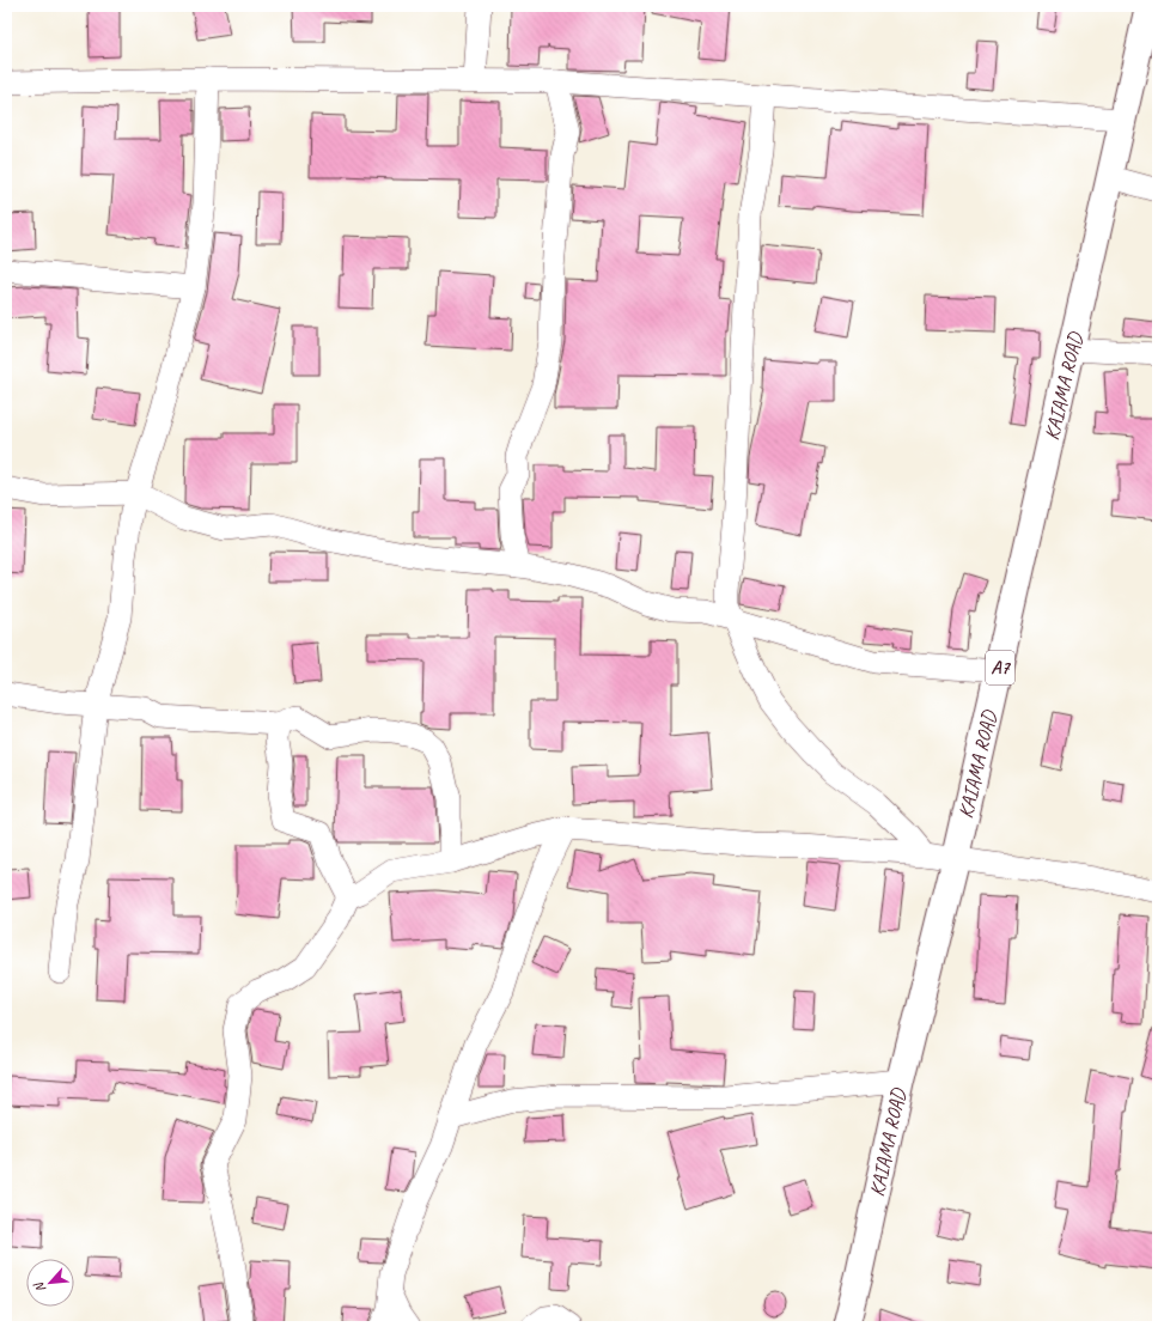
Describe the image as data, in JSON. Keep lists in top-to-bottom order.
{
  "streets": {
    "highway": ["KAIAMA ROAD", "A7"]
  },
  "north": "bottom left"
}
